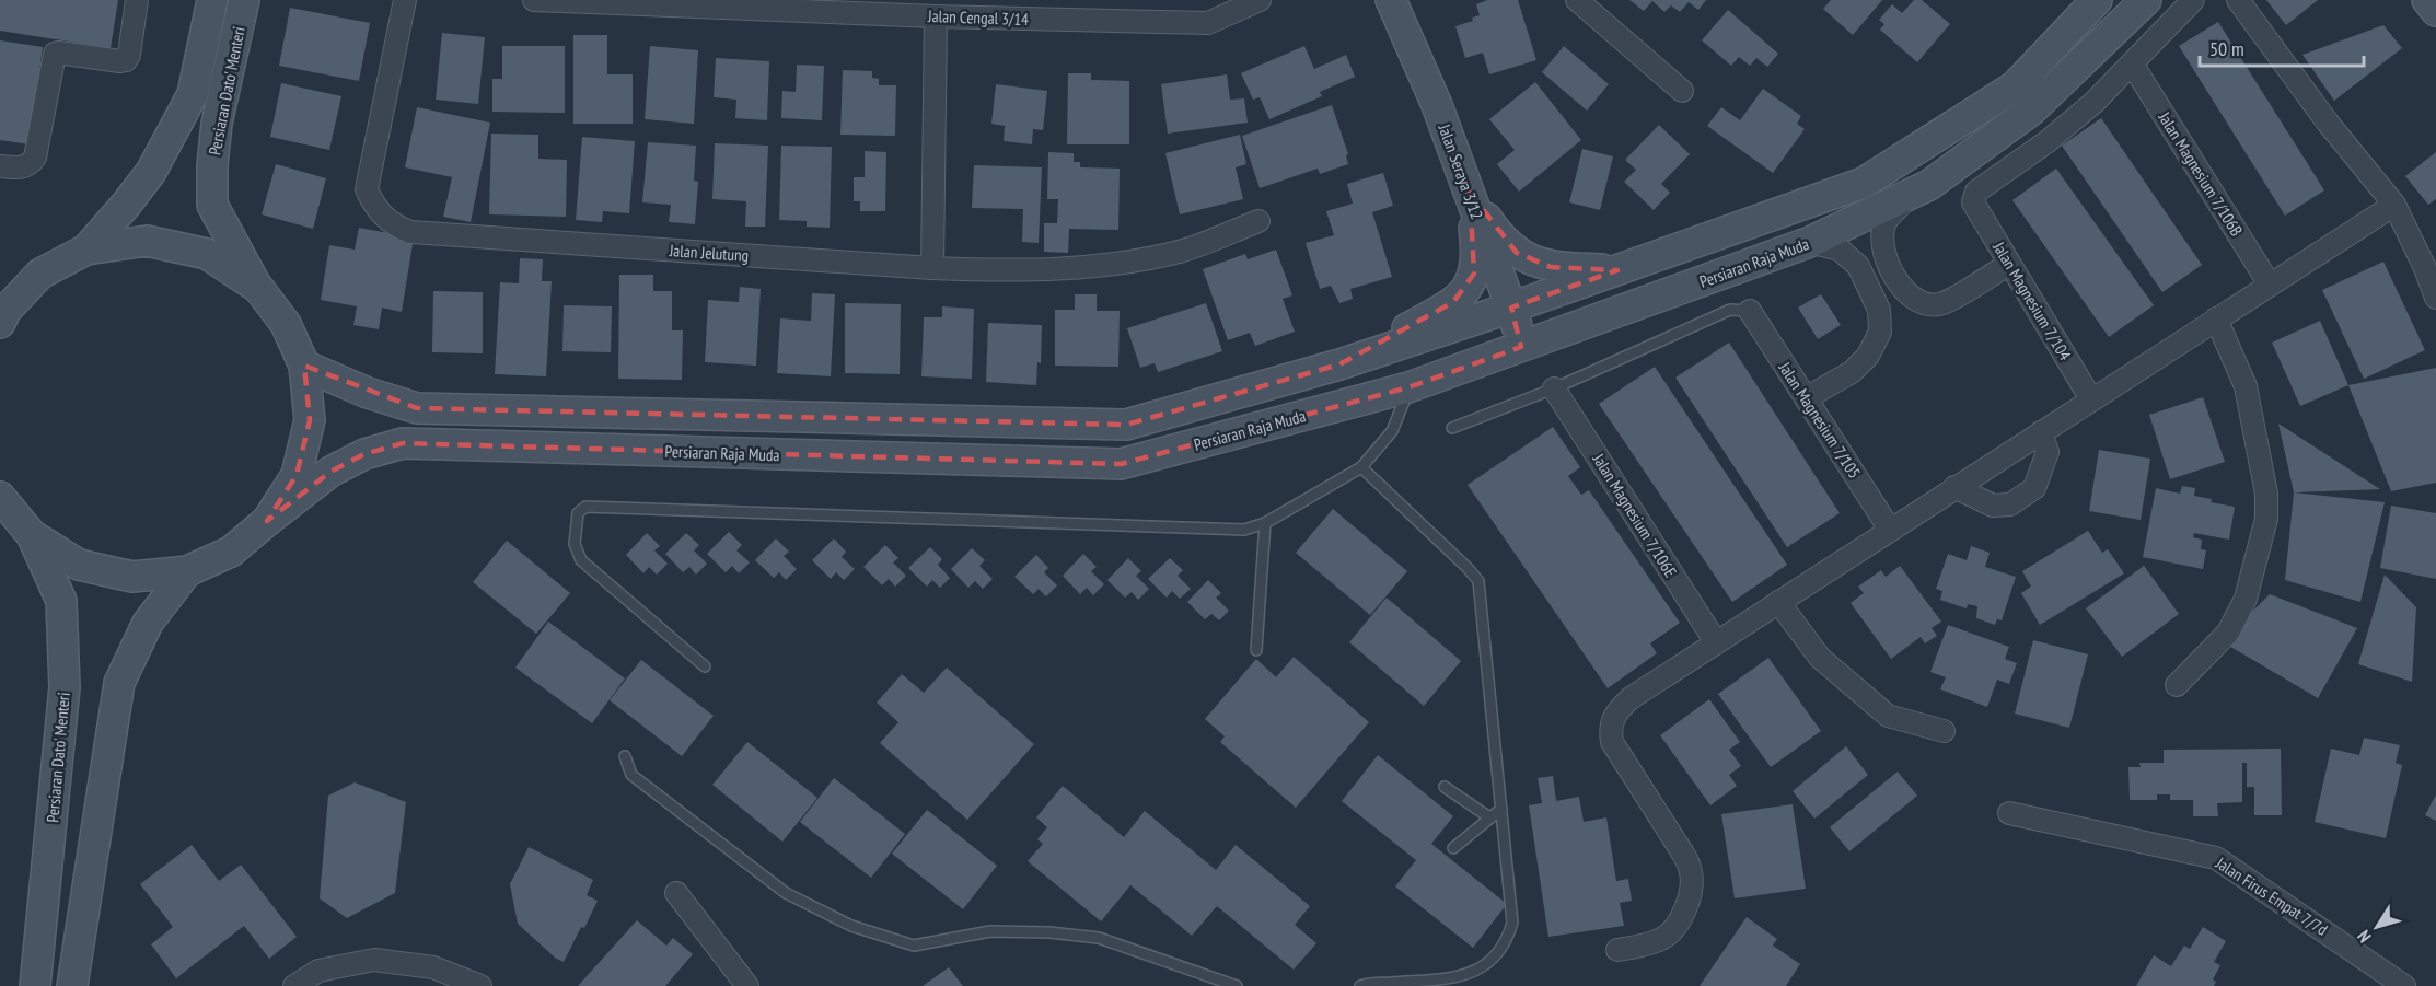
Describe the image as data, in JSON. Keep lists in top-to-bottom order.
{
  "streets": {
    "main road": ["Persiaran Dato' Menteri", "Jalan Seraya 3/12", "Persiaran Raja Muda"],
    "street": [
      "Jalan Cengal 3/14",
      "Jalan Magnesium 7/106B",
      "Jalan Jelutung",
      "Jalan Magnesium 7/104",
      "Jalan Magnesium 7/105",
      "Jalan Magnesium 7/106E",
      "Jalan Firus Empat 7/7d"
    ]
  },
  "crossings": [
    ["Jalan Seraya 3/12", "Persiaran Raja Muda"],
    ["Jalan Magnesium 7/106B", "Jalan Magnesium 7/104"]
  ],
  "scale_bar": "50 m",
  "north": "bottom left"
}
